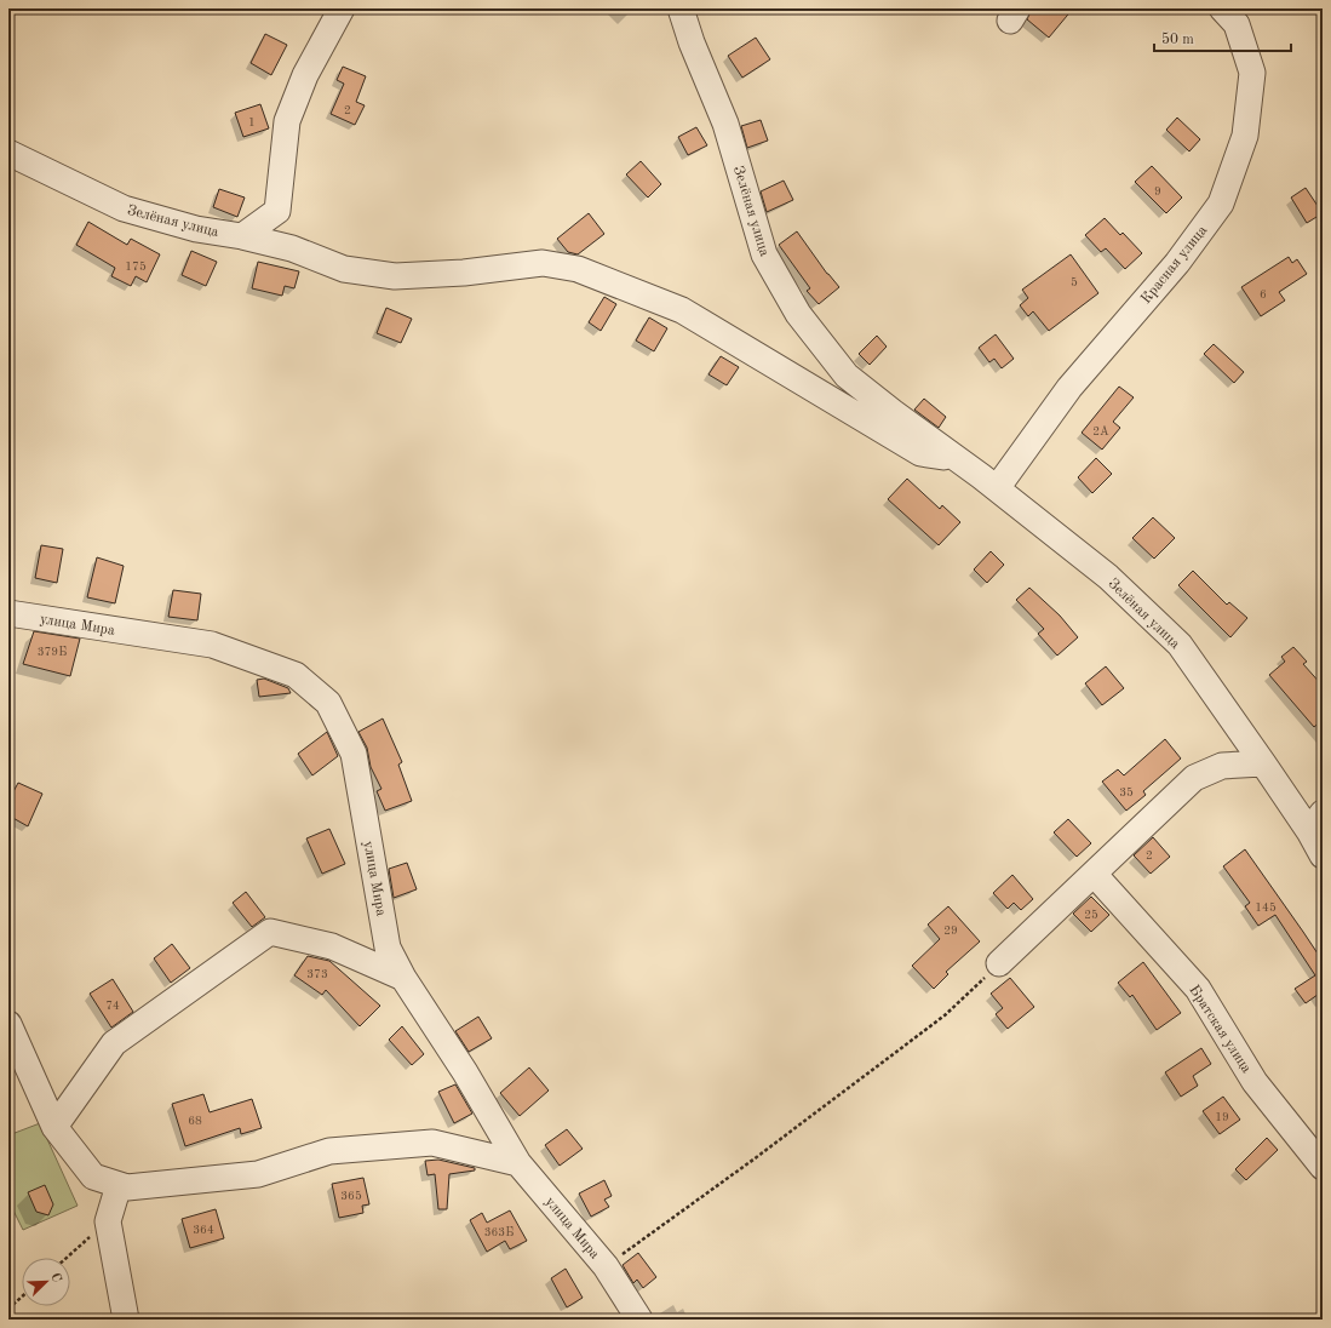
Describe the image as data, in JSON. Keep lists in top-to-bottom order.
{
  "streets": {
    "street": [
      "Зелёная улица",
      "Красная улица",
      "улица Мира",
      "Братская улица"
    ]
  },
  "crossings": [
    ["Зелёная улица", "Красная улица"]
  ],
  "house_numbers": [
    "2",
    "1",
    "9",
    "175",
    "5",
    "6",
    "2А",
    "379Б",
    "35",
    "2",
    "145",
    "25",
    "29",
    "373",
    "74",
    "19",
    "68",
    "365",
    "364",
    "363Б"
  ],
  "scale_bar": "50 m",
  "north": "top right"
}
